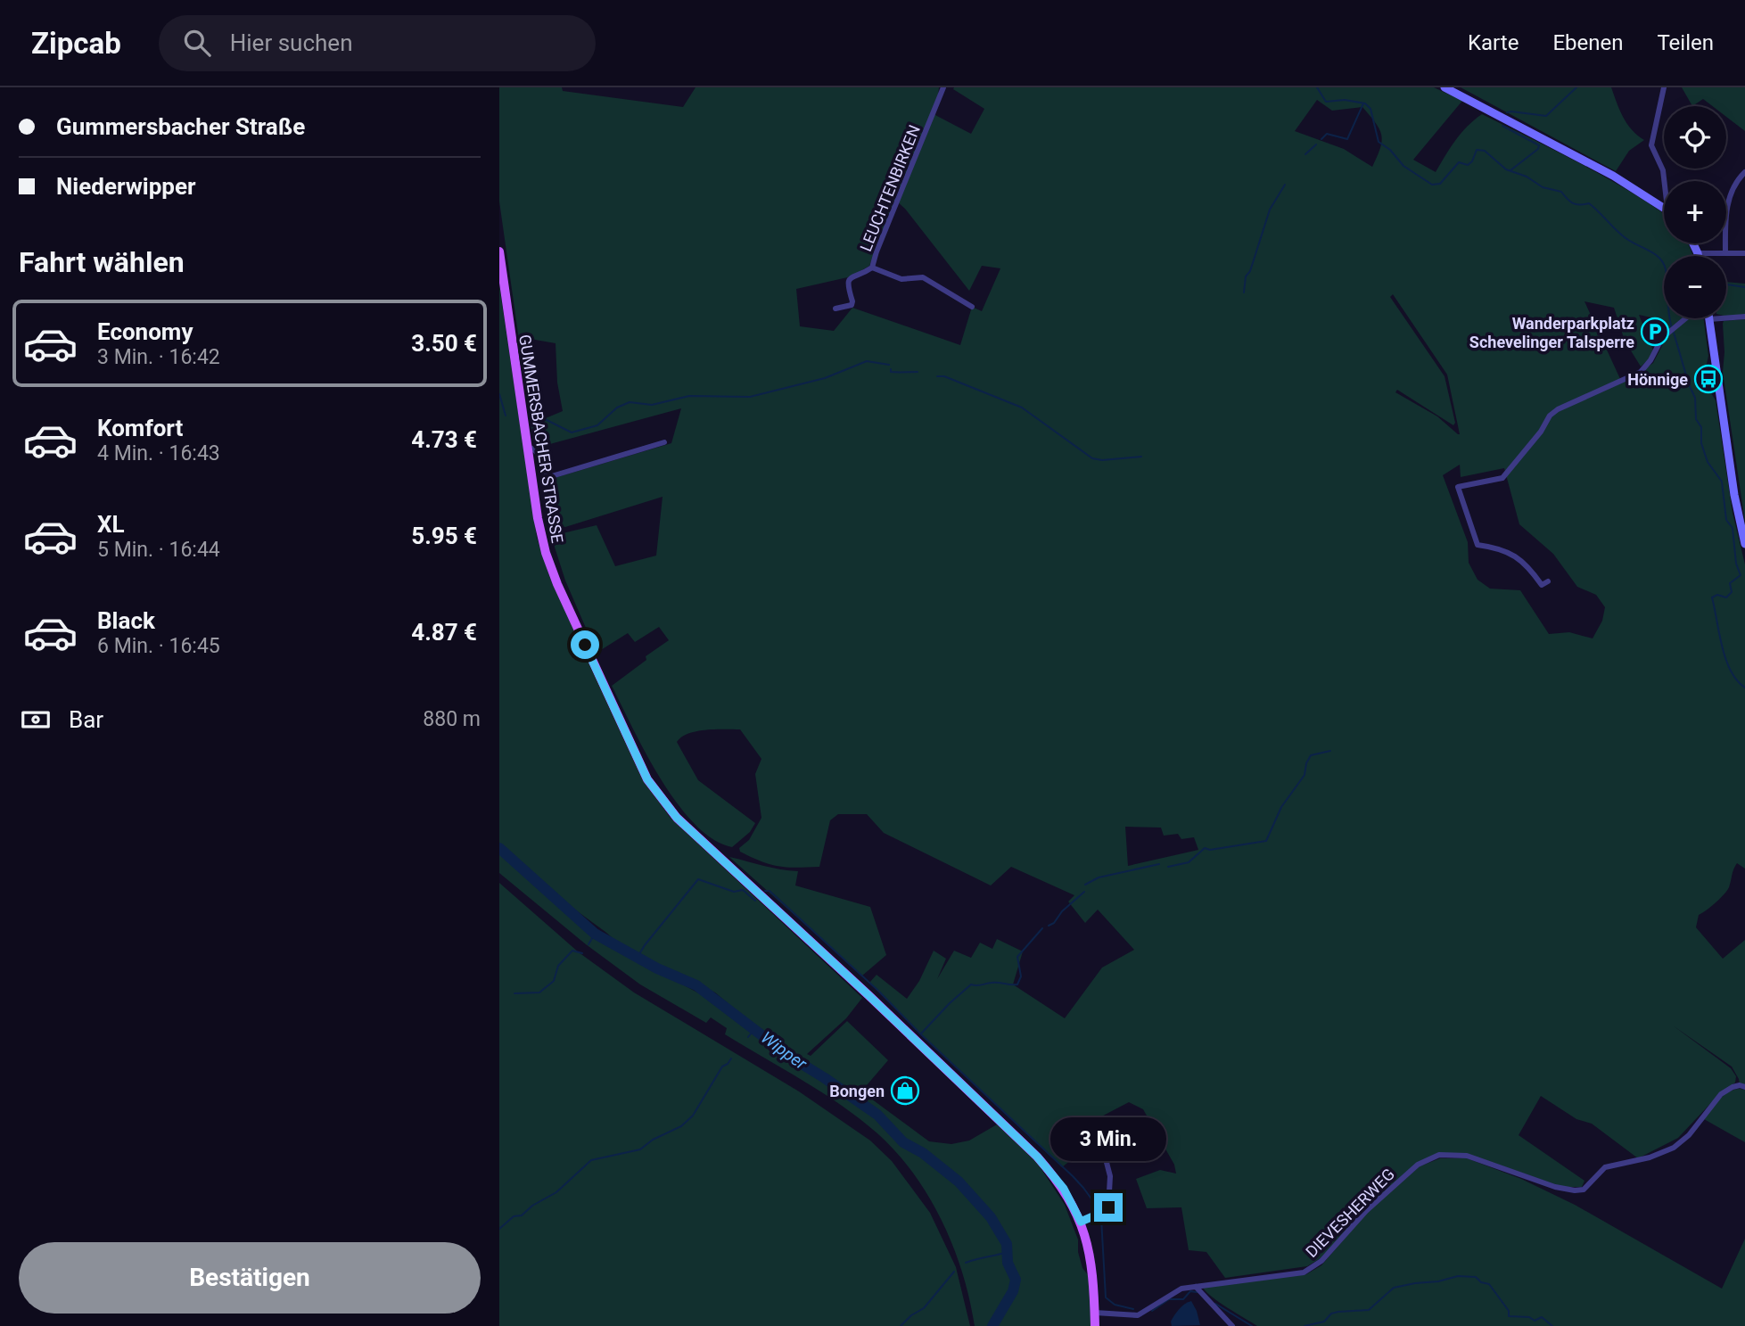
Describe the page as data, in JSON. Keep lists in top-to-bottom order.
{
  "streets": {
    "main road": ["GUMMERSBACHER STRASSE"],
    "street": ["LEUCHTENBIRKEN", "DIEVESHERWEG"]
  },
  "water": ["Wipper"],
  "places": {
    "parking": ["Wanderparkplatz Schevelinger Talsperre"],
    "bus stop": ["Hönnige"],
    "shop": ["Bongen"]
  },
  "page": {
    "header": "Zipcab",
    "search": "Hier suchen",
    "nav": ["Karte", "Ebenen", "Teilen"],
    "banner": ["Gummersbacher Straße", "Niederwipper"],
    "map_buttons": ["+", "−"],
    "heading": "Fahrt wählen",
    "list": [
      {
        "name": "Economy",
        "note": "3 Min. · 16:42",
        "value": "3.50 €"
      },
      {
        "name": "Komfort",
        "note": "4 Min. · 16:43",
        "value": "4.73 €"
      },
      {
        "name": "XL",
        "note": "5 Min. · 16:44",
        "value": "5.95 €"
      },
      {
        "name": "Black",
        "note": "6 Min. · 16:45",
        "value": "4.87 €"
      }
    ],
    "pay": ["Bar", "880 m"],
    "bubble": "3 Min.",
    "buttons": "Bestätigen"
  }
}
